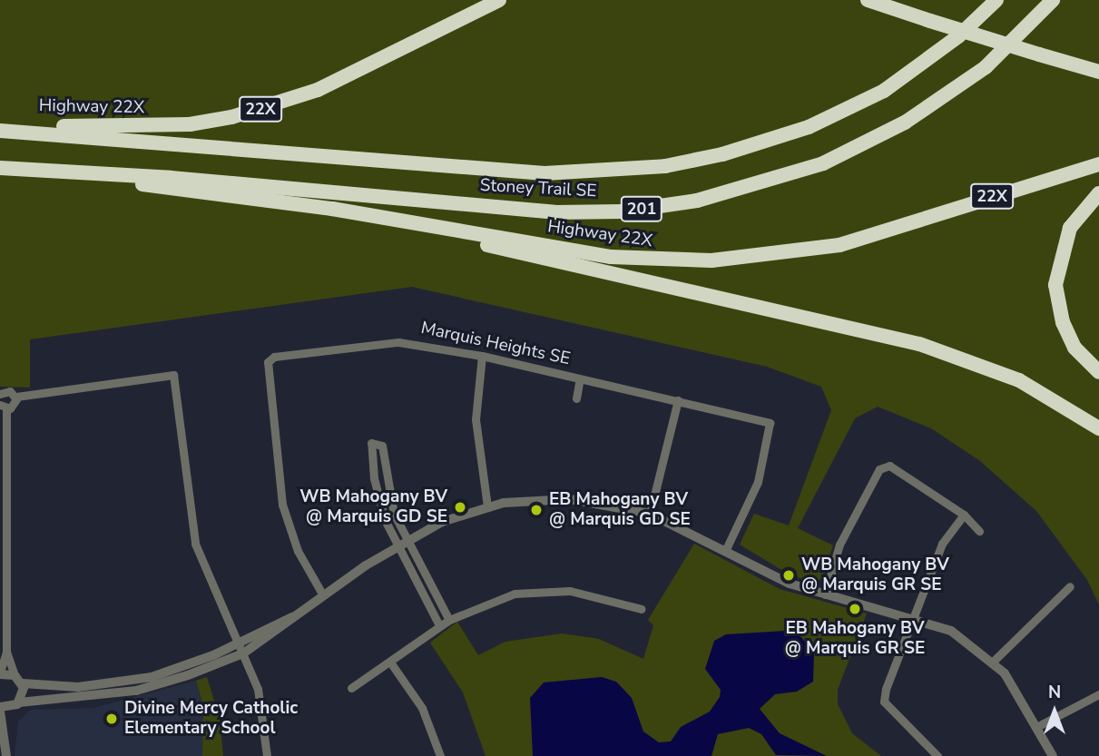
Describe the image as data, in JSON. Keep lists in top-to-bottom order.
{
  "streets": {
    "highway": [
      "Highway 22X",
      "22X",
      "Stoney Trail SE",
      "201"
    ],
    "street": ["Marquis Heights SE"]
  },
  "crossings": [
    ["Highway 22X", "Stoney Trail SE"]
  ],
  "places": [
    "WB Mahogany BV @ Marquis GD SE",
    "EB Mahogany BV @ Marquis GD SE",
    "WB Mahogany BV @ Marquis GR SE",
    "EB Mahogany BV @ Marquis GR SE",
    "Divine Mercy Catholic Elementary School"
  ],
  "north": "top"
}
